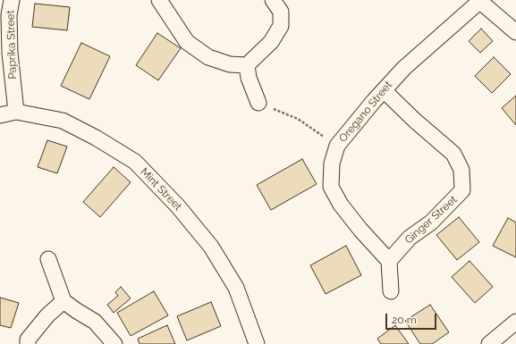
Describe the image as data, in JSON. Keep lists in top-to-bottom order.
{
  "streets": {
    "street": [
      "Paprika Street",
      "Oregano Street",
      "Mint Street",
      "Ginger Street"
    ]
  },
  "crossings": [
    ["Paprika Street", "Mint Street"],
    ["Oregano Street", "Ginger Street"]
  ],
  "scale_bar": "20 m"
}
